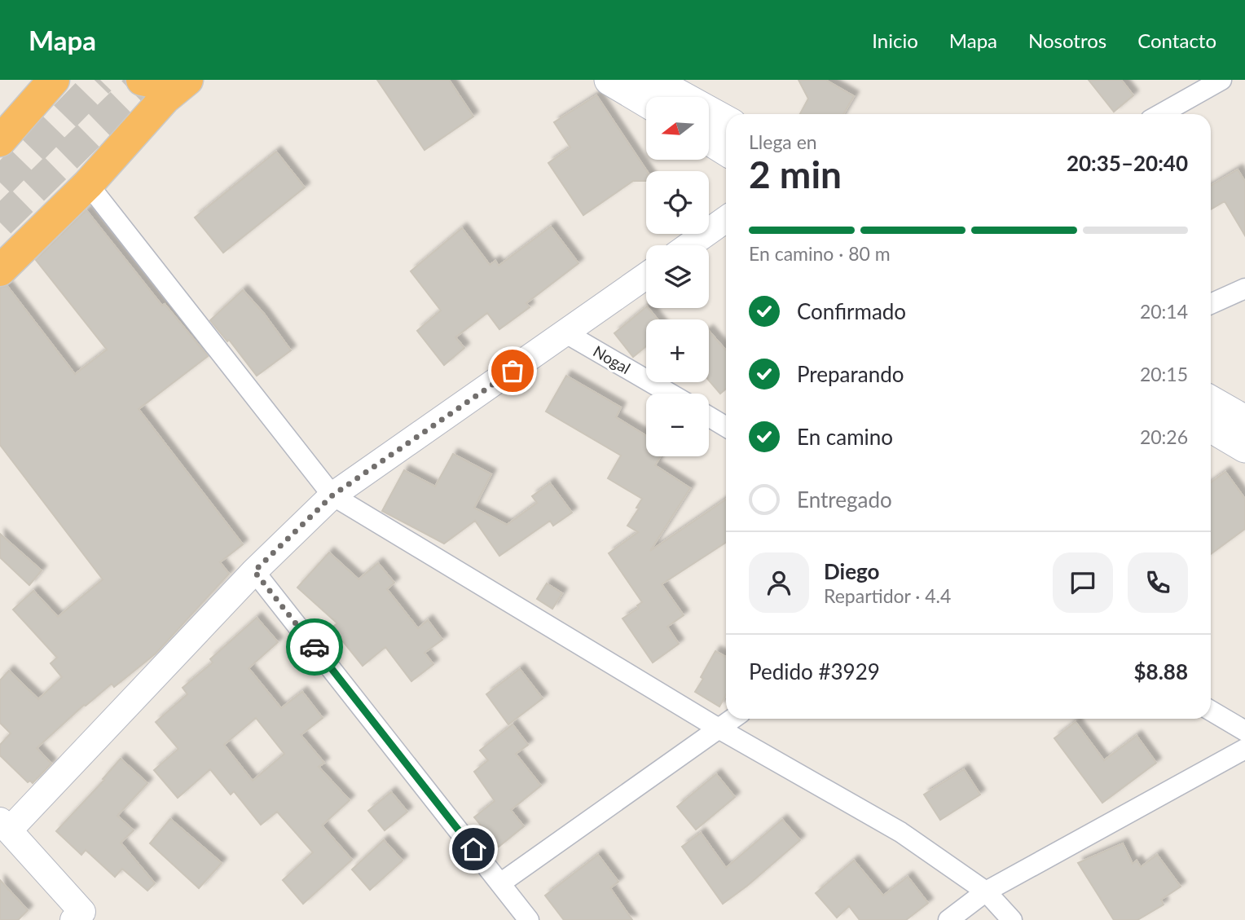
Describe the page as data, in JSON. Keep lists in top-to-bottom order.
{
  "streets": {
    "street": ["Nogal"]
  },
  "north": "left",
  "page": {
    "header": "Mapa",
    "nav": [
      "Inicio",
      "Mapa",
      "Nosotros",
      "Contacto"
    ],
    "map_buttons": ["+", "−"],
    "heading": ["2 min", "Llega en", "20:35–20:40"],
    "panel": [
      "Diego",
      "Repartidor · 4.4",
      "Pedido #3929",
      "$8.88"
    ],
    "bar": "En camino · 80 m",
    "list": [
      ["Confirmado", "20:14"],
      ["Preparando", "20:15"],
      ["En camino", "20:26"],
      "Entregado"
    ]
  }
}
